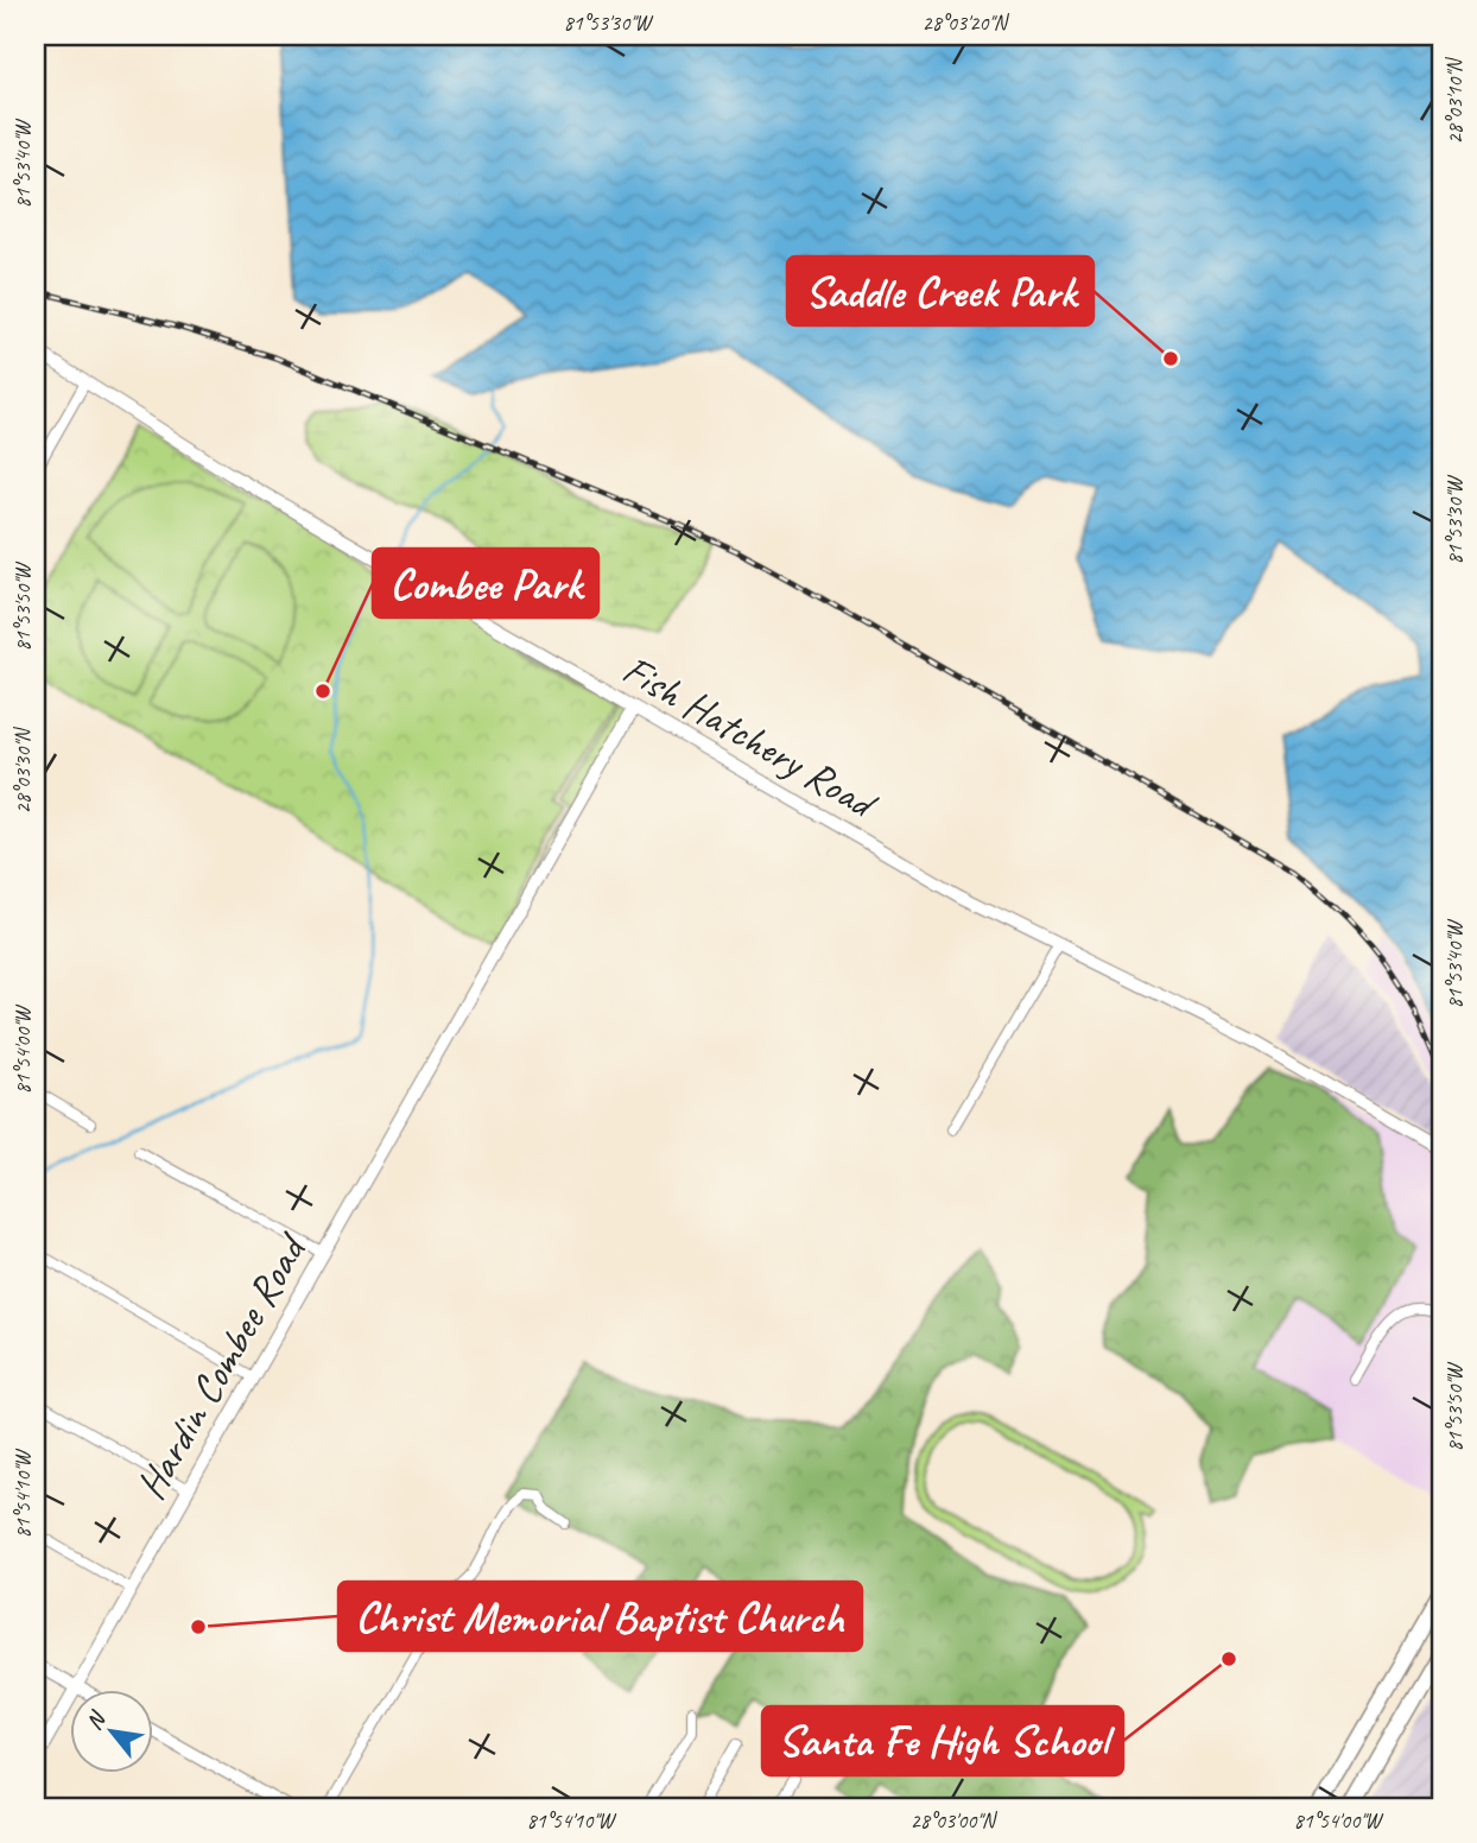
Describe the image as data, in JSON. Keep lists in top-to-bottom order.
{
  "streets": {
    "street": ["Fish Hatchery Road", "Hardin Combee Road"]
  },
  "crossings": [
    ["Fish Hatchery Road", "Hardin Combee Road"]
  ],
  "places": [
    "Saddle Creek Park",
    "Combee Park",
    "Christ Memorial Baptist Church",
    "Santa Fe High School"
  ],
  "north": "top left",
  "coordinates": [
    "81°53'30\"W",
    "28°03'20\"N",
    "28°03'10\"N",
    "81°53'40\"W",
    "81°53'50\"W",
    "28°03'30\"N",
    "81°54'00\"W",
    "81°54'10\"W",
    "28°03'00\"N"
  ]
}
